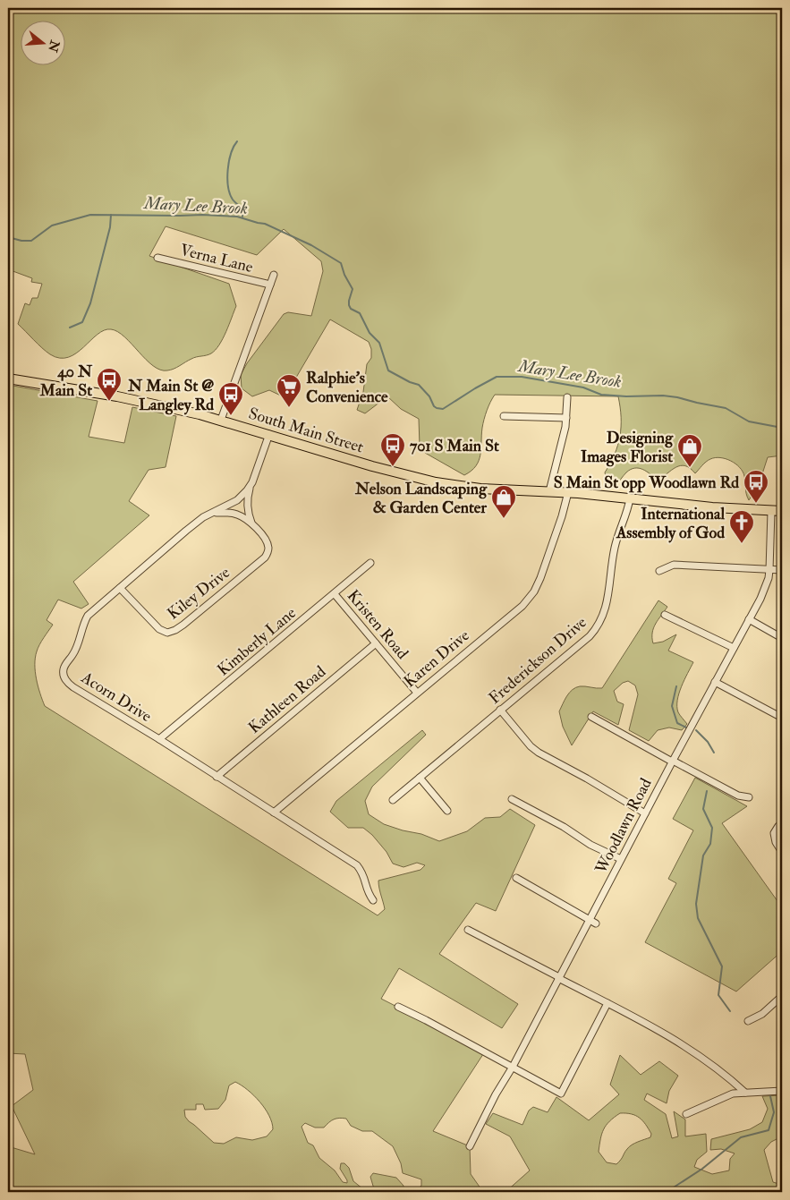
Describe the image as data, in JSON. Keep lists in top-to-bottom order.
{
  "streets": {
    "main road": ["South Main Street"],
    "street": [
      "Verna Lane",
      "Kiley Drive",
      "Kristen Road",
      "Kimberly Lane",
      "Karen Drive",
      "Frederickson Drive",
      "Acorn Drive",
      "Kathleen Road",
      "Woodlawn Road"
    ]
  },
  "crossings": [
    ["South Main Street", "Karen Drive"],
    ["South Main Street", "Frederickson Drive"],
    ["South Main Street", "Acorn Drive"],
    ["South Main Street", "Woodlawn Road"],
    ["Kiley Drive", "Acorn Drive"],
    ["Kristen Road", "Kimberly Lane"],
    ["Kristen Road", "Karen Drive"],
    ["Kristen Road", "Kathleen Road"],
    ["Kimberly Lane", "Acorn Drive"],
    ["Karen Drive", "Acorn Drive"],
    ["Acorn Drive", "Kathleen Road"]
  ],
  "water": ["Mary Lee Brook"],
  "places": {
    "bus stop": [
      "40 N Main St",
      "N Main St @ Langley Rd",
      "701 S Main St",
      "S Main St opp Woodlawn Rd"
    ],
    "supermarket": ["Ralphie's Convenience"],
    "shop": ["Designing Images Florist", "Nelson Landscaping & Garden Center"],
    "church": ["International Assembly of God"]
  },
  "north": "right"
}
